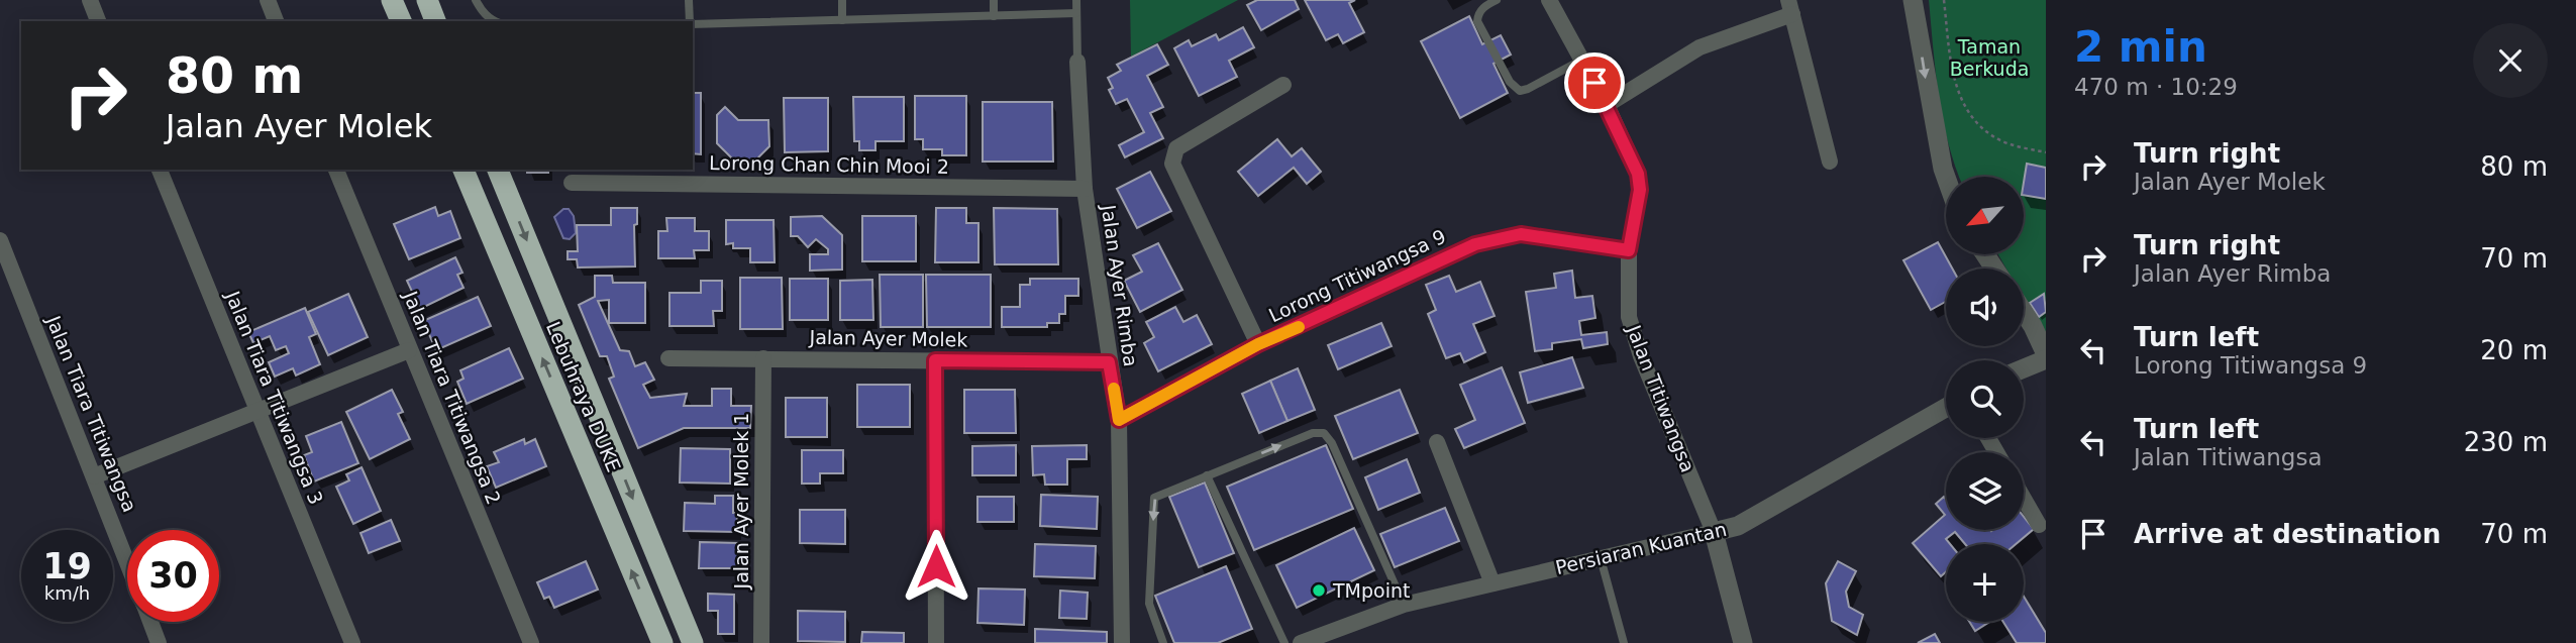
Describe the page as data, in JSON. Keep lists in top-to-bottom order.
{
  "streets": {
    "highway": ["Lebuhraya DUKE"],
    "street": [
      "Lorong Chan Chin Mooi 2",
      "Lorong Titiwangsa 9",
      "Jalan Ayer Rimba",
      "Jalan Ayer Molek",
      "Jalan Tiara Titiwangsa 3",
      "Jalan Tiara Titiwangsa 2",
      "Jalan Titiwangsa",
      "Jalan Tiara Titiwangsa",
      "Jalan Ayer Molek 1",
      "Persiaran Kuantan"
    ]
  },
  "crossings": [
    ["Lorong Chan Chin Mooi 2", "Jalan Ayer Rimba"],
    ["Lorong Titiwangsa 9", "Jalan Ayer Rimba"],
    ["Lorong Titiwangsa 9", "Jalan Titiwangsa"],
    ["Jalan Ayer Rimba", "Jalan Ayer Molek"],
    ["Jalan Ayer Molek", "Jalan Ayer Molek 1"],
    ["Jalan Titiwangsa", "Persiaran Kuantan"]
  ],
  "parks": ["Taman Berkuda"],
  "places": ["TMpoint"],
  "north": "bottom left",
  "page": {
    "heading": ["2 min", "470 m · 10:29"],
    "turn": ["80 m", "Jalan Ayer Molek"],
    "list": [
      {
        "name": "Turn right",
        "note": "Jalan Ayer Molek",
        "value": "80 m"
      },
      {
        "name": "Turn right",
        "note": "Jalan Ayer Rimba",
        "value": "70 m"
      },
      {
        "name": "Turn left",
        "note": "Lorong Titiwangsa 9",
        "value": "20 m"
      },
      {
        "name": "Turn left",
        "note": "Jalan Titiwangsa",
        "value": "230 m"
      },
      {
        "name": "Arrive at destination",
        "value": "70 m"
      }
    ],
    "map_buttons": "+",
    "speed": "19 km/h",
    "limit": "30"
  }
}
